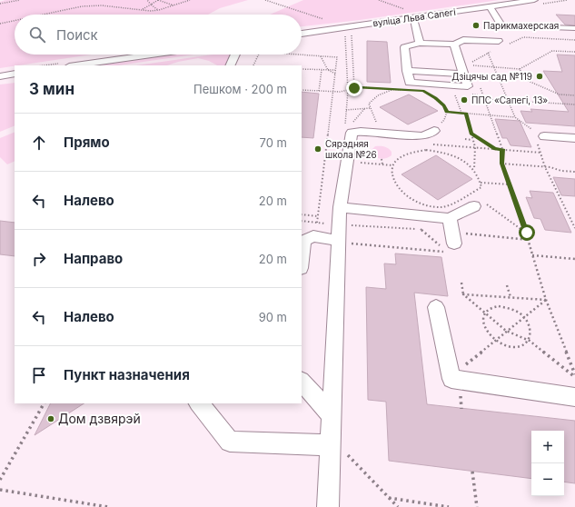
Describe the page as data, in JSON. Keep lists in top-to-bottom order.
{
  "streets": {
    "street": ["вуліца Льва Сапегі"]
  },
  "places": [
    "Парикмахерская",
    "Дзіцячы сад №119",
    "ППС «Сапегі, 13»",
    "Сярэдняя школа №26",
    "Дом дзвярэй"
  ],
  "page": {
    "search": "Поиск",
    "heading": ["3 мин", "Пешком · 200 m"],
    "list": [
      ["Прямо", "70 m"],
      ["Налево", "20 m"],
      ["Направо", "20 m"],
      ["Налево", "90 m"],
      "Пункт назначения"
    ],
    "map_buttons": ["+", "−"]
  }
}
